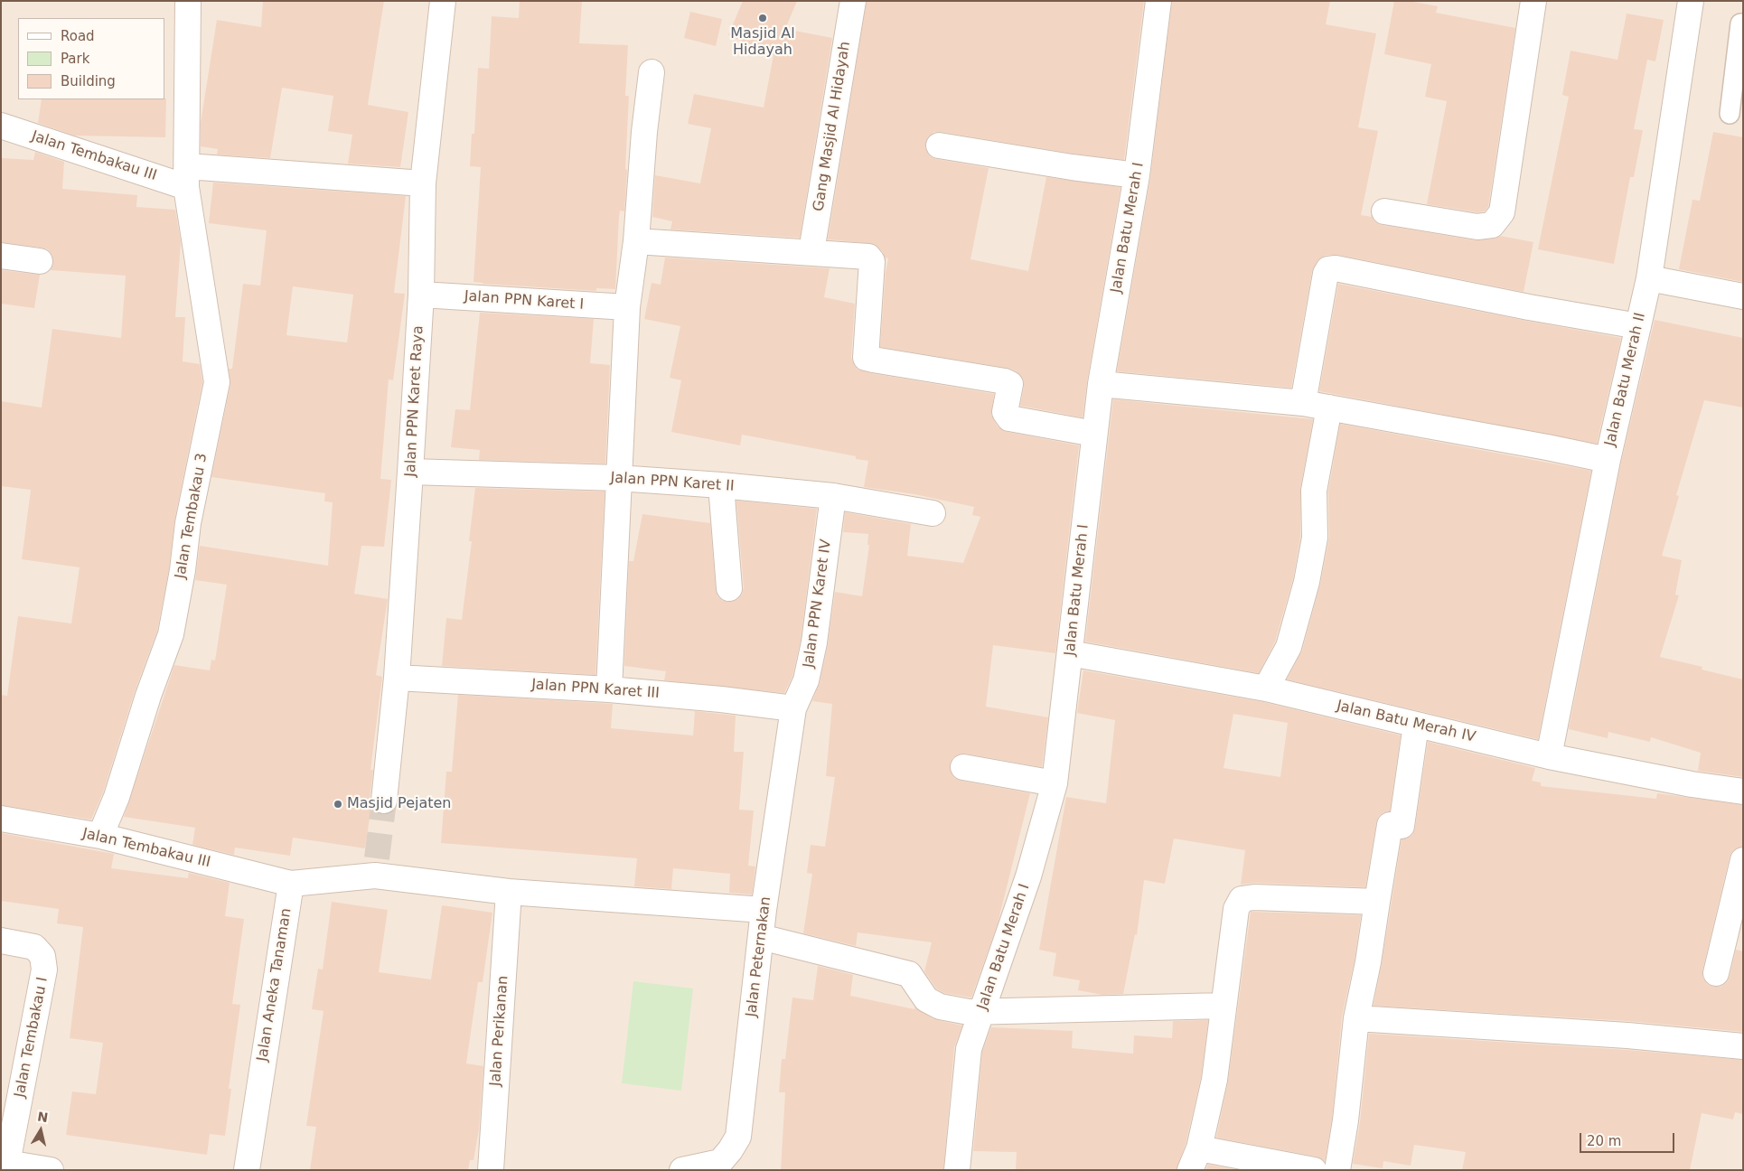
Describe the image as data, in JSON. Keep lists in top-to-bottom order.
{
  "streets": {
    "street": [
      "Gang Masjid Al Hidayah",
      "Jalan Tembakau III",
      "Jalan Batu Merah I",
      "Jalan PPN Karet I",
      "Jalan Batu Merah II",
      "Jalan PPN Karet Raya",
      "Jalan PPN Karet II",
      "Jalan Tembakau 3",
      "Jalan PPN Karet IV",
      "Jalan PPN Karet III",
      "Jalan Batu Merah IV",
      "Jalan Peternakan",
      "Jalan Aneka Tanaman",
      "Jalan Perikanan",
      "Jalan Tembakau I"
    ]
  },
  "crossings": [
    ["Jalan Tembakau III", "Jalan PPN Karet Raya"],
    ["Jalan Tembakau III", "Jalan Tembakau 3"],
    ["Jalan Tembakau III", "Jalan Aneka Tanaman"],
    ["Jalan Batu Merah I", "Jalan Batu Merah IV"],
    ["Jalan PPN Karet I", "Jalan PPN Karet Raya"],
    ["Jalan Batu Merah II", "Jalan Batu Merah IV"],
    ["Jalan PPN Karet Raya", "Jalan PPN Karet II"],
    ["Jalan PPN Karet Raya", "Jalan PPN Karet III"],
    ["Jalan PPN Karet II", "Jalan PPN Karet IV"],
    ["Jalan PPN Karet IV", "Jalan PPN Karet III"],
    ["Jalan PPN Karet IV", "Jalan Peternakan"],
    ["Jalan PPN Karet III", "Jalan Peternakan"]
  ],
  "places": ["Masjid Al Hidayah", "Masjid Pejaten"],
  "legend": ["Road", "Park", "Building"],
  "scale_bar": "20 m",
  "north": "top"
}
